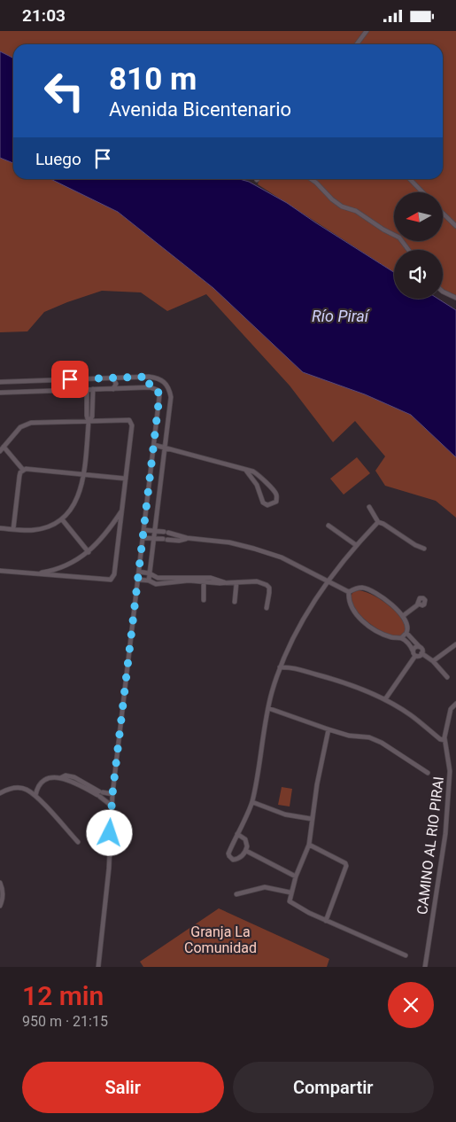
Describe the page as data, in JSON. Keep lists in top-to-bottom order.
{
  "streets": {
    "street": ["CAMINO AL RIO PIRAI"]
  },
  "water": ["Río Piraí"],
  "parks": ["Granja La Comunidad"],
  "north": "left",
  "page": {
    "status": "21:03",
    "turn": ["810 m", "Avenida Bicentenario"],
    "then": "Luego",
    "heading": ["12 min", "950 m · 21:15"],
    "buttons": ["Salir", "Compartir"]
  }
}
